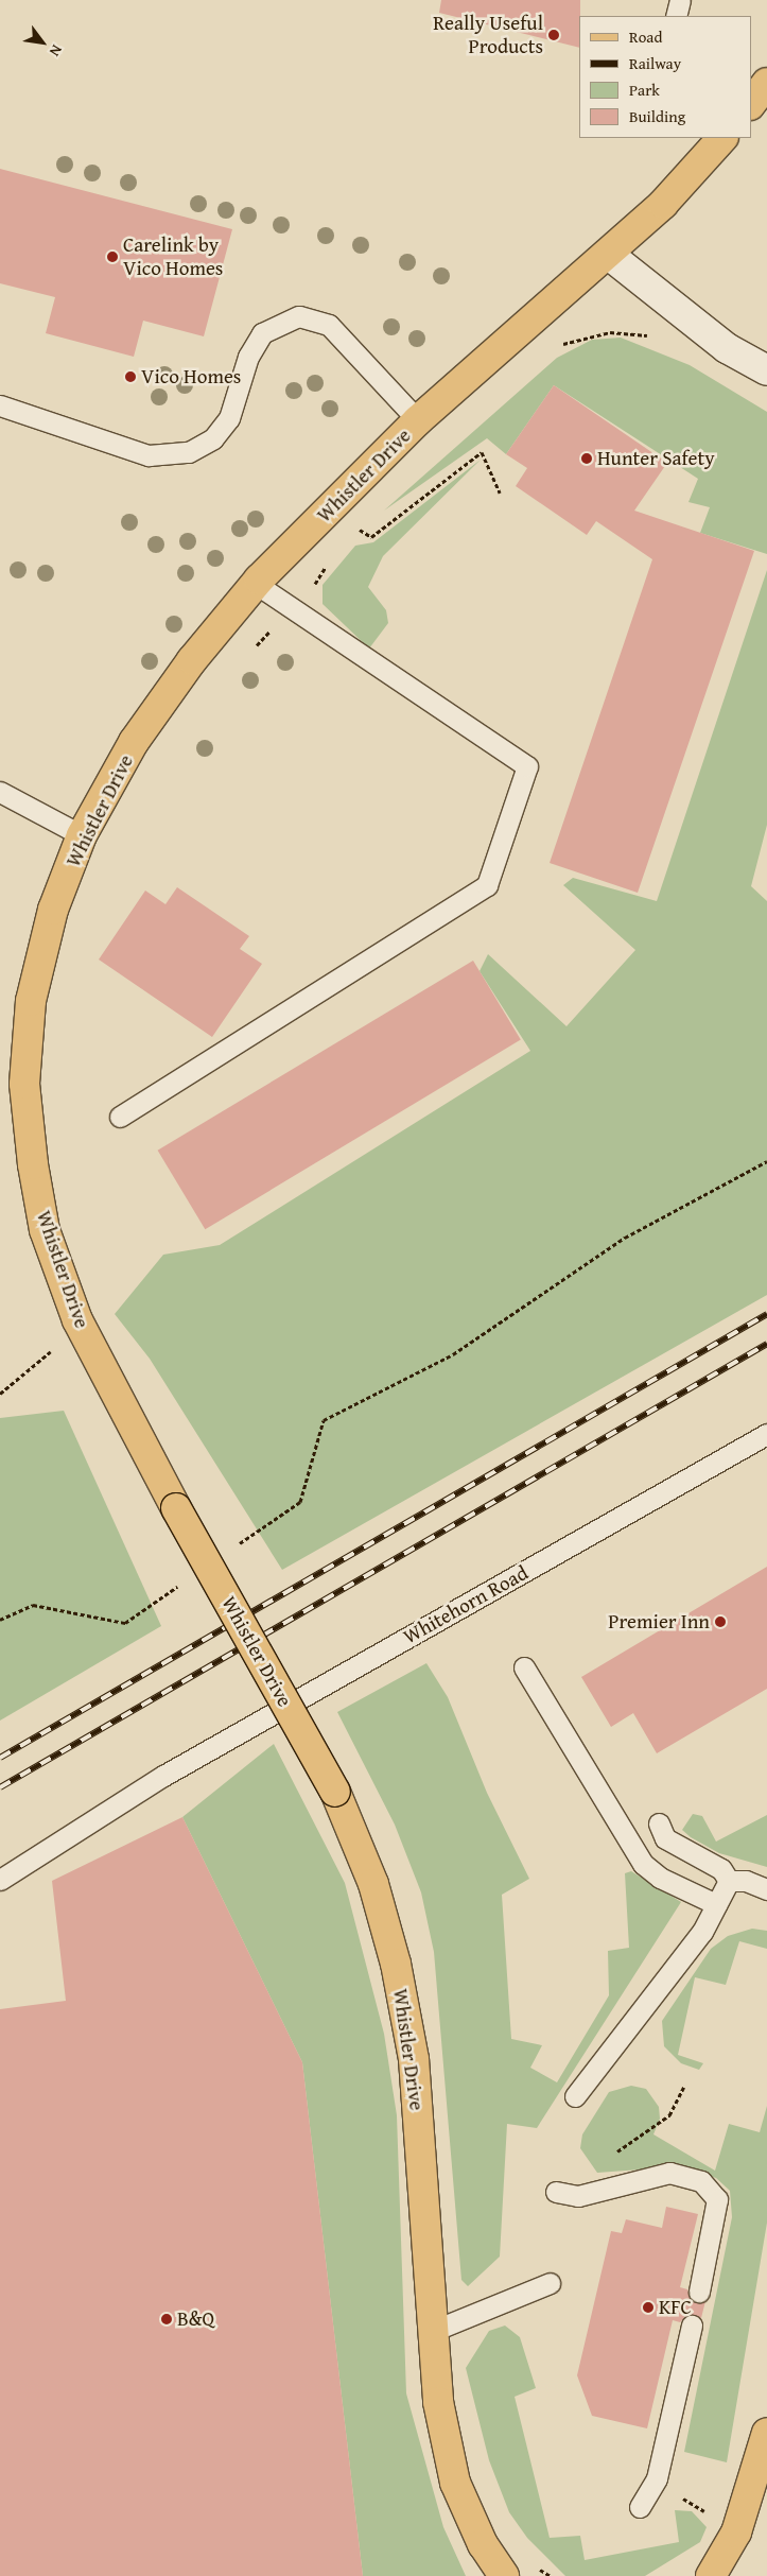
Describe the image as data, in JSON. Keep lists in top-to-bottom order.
{
  "streets": {
    "main road": ["Whistler Drive"],
    "lane": ["Whitehorn Road"]
  },
  "places": [
    "Really Useful Products",
    "Carelink by Vico Homes",
    "Vico Homes",
    "Hunter Safety",
    "Premier Inn",
    "KFC",
    "B&Q"
  ],
  "legend": [
    "Road",
    "Railway",
    "Park",
    "Building"
  ],
  "north": "bottom right"
}
